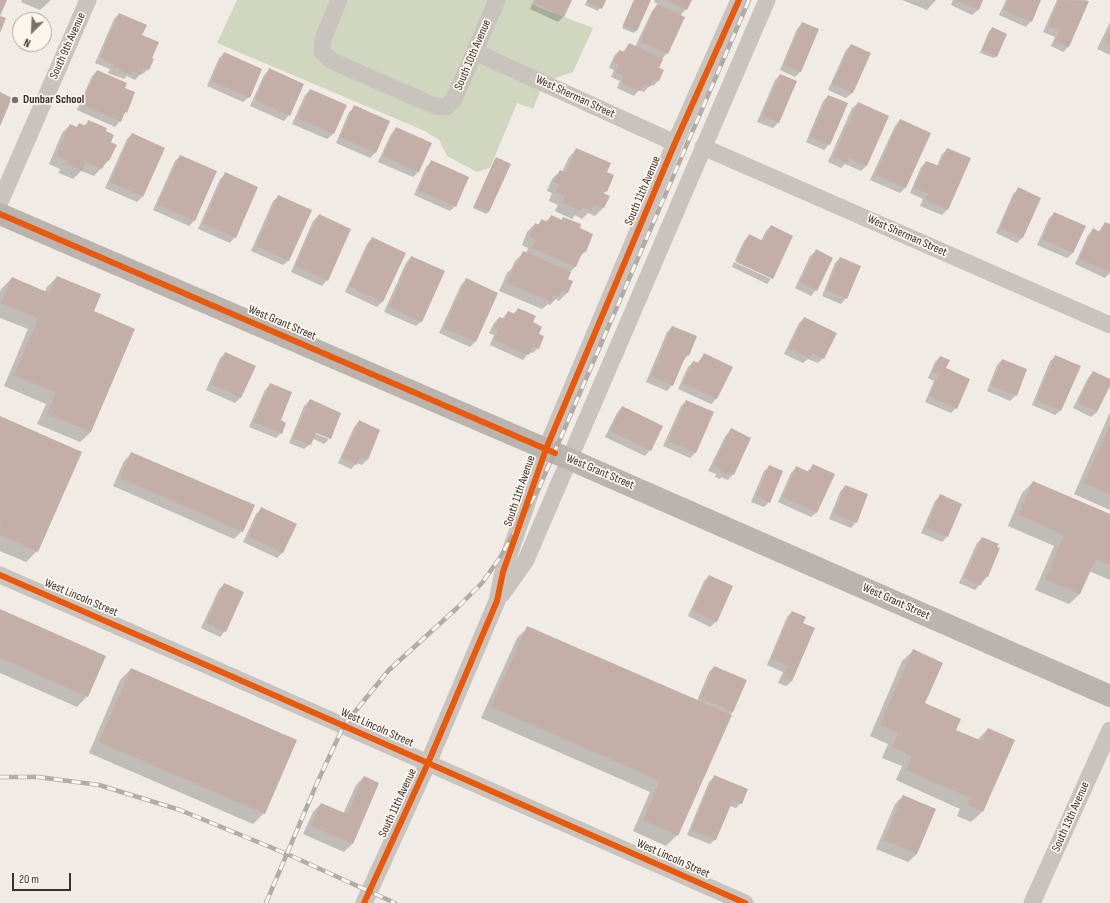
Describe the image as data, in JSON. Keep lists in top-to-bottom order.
{
  "streets": {
    "main road": ["West Grant Street"],
    "street": [
      "South 9th Avenue",
      "South 10th Avenue",
      "West Sherman Street",
      "South 11th Avenue",
      "West Lincoln Street",
      "South 13th Avenue"
    ]
  },
  "crossings": [
    ["South 10th Avenue", "West Sherman Street"],
    ["West Sherman Street", "South 11th Avenue"],
    ["South 11th Avenue", "West Grant Street"],
    ["South 11th Avenue", "West Lincoln Street"]
  ],
  "places": ["Dunbar School"],
  "scale_bar": "20 m",
  "north": "bottom left"
}
